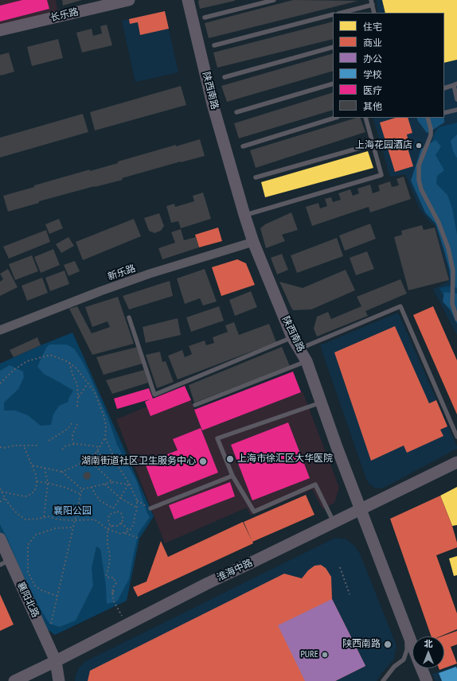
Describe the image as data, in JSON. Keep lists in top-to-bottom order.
{
  "streets": {
    "main road": [
      "长乐路",
      "陕西南路",
      "淮海中路",
      "襄阳北路"
    ],
    "street": ["新乐路"]
  },
  "crossings": [
    ["陕西南路", "新乐路"],
    ["陕西南路", "淮海中路"],
    ["淮海中路", "襄阳北路"]
  ],
  "parks": ["襄阳公园"],
  "places": [
    "上海花园酒店",
    "上海市徐汇区大华医院",
    "湖南街道社区卫生服务中心",
    "陕西南路",
    "PURE"
  ],
  "legend": [
    "住宅",
    "商业",
    "办公",
    "学校",
    "医疗",
    "其他"
  ],
  "north": "top"
}
